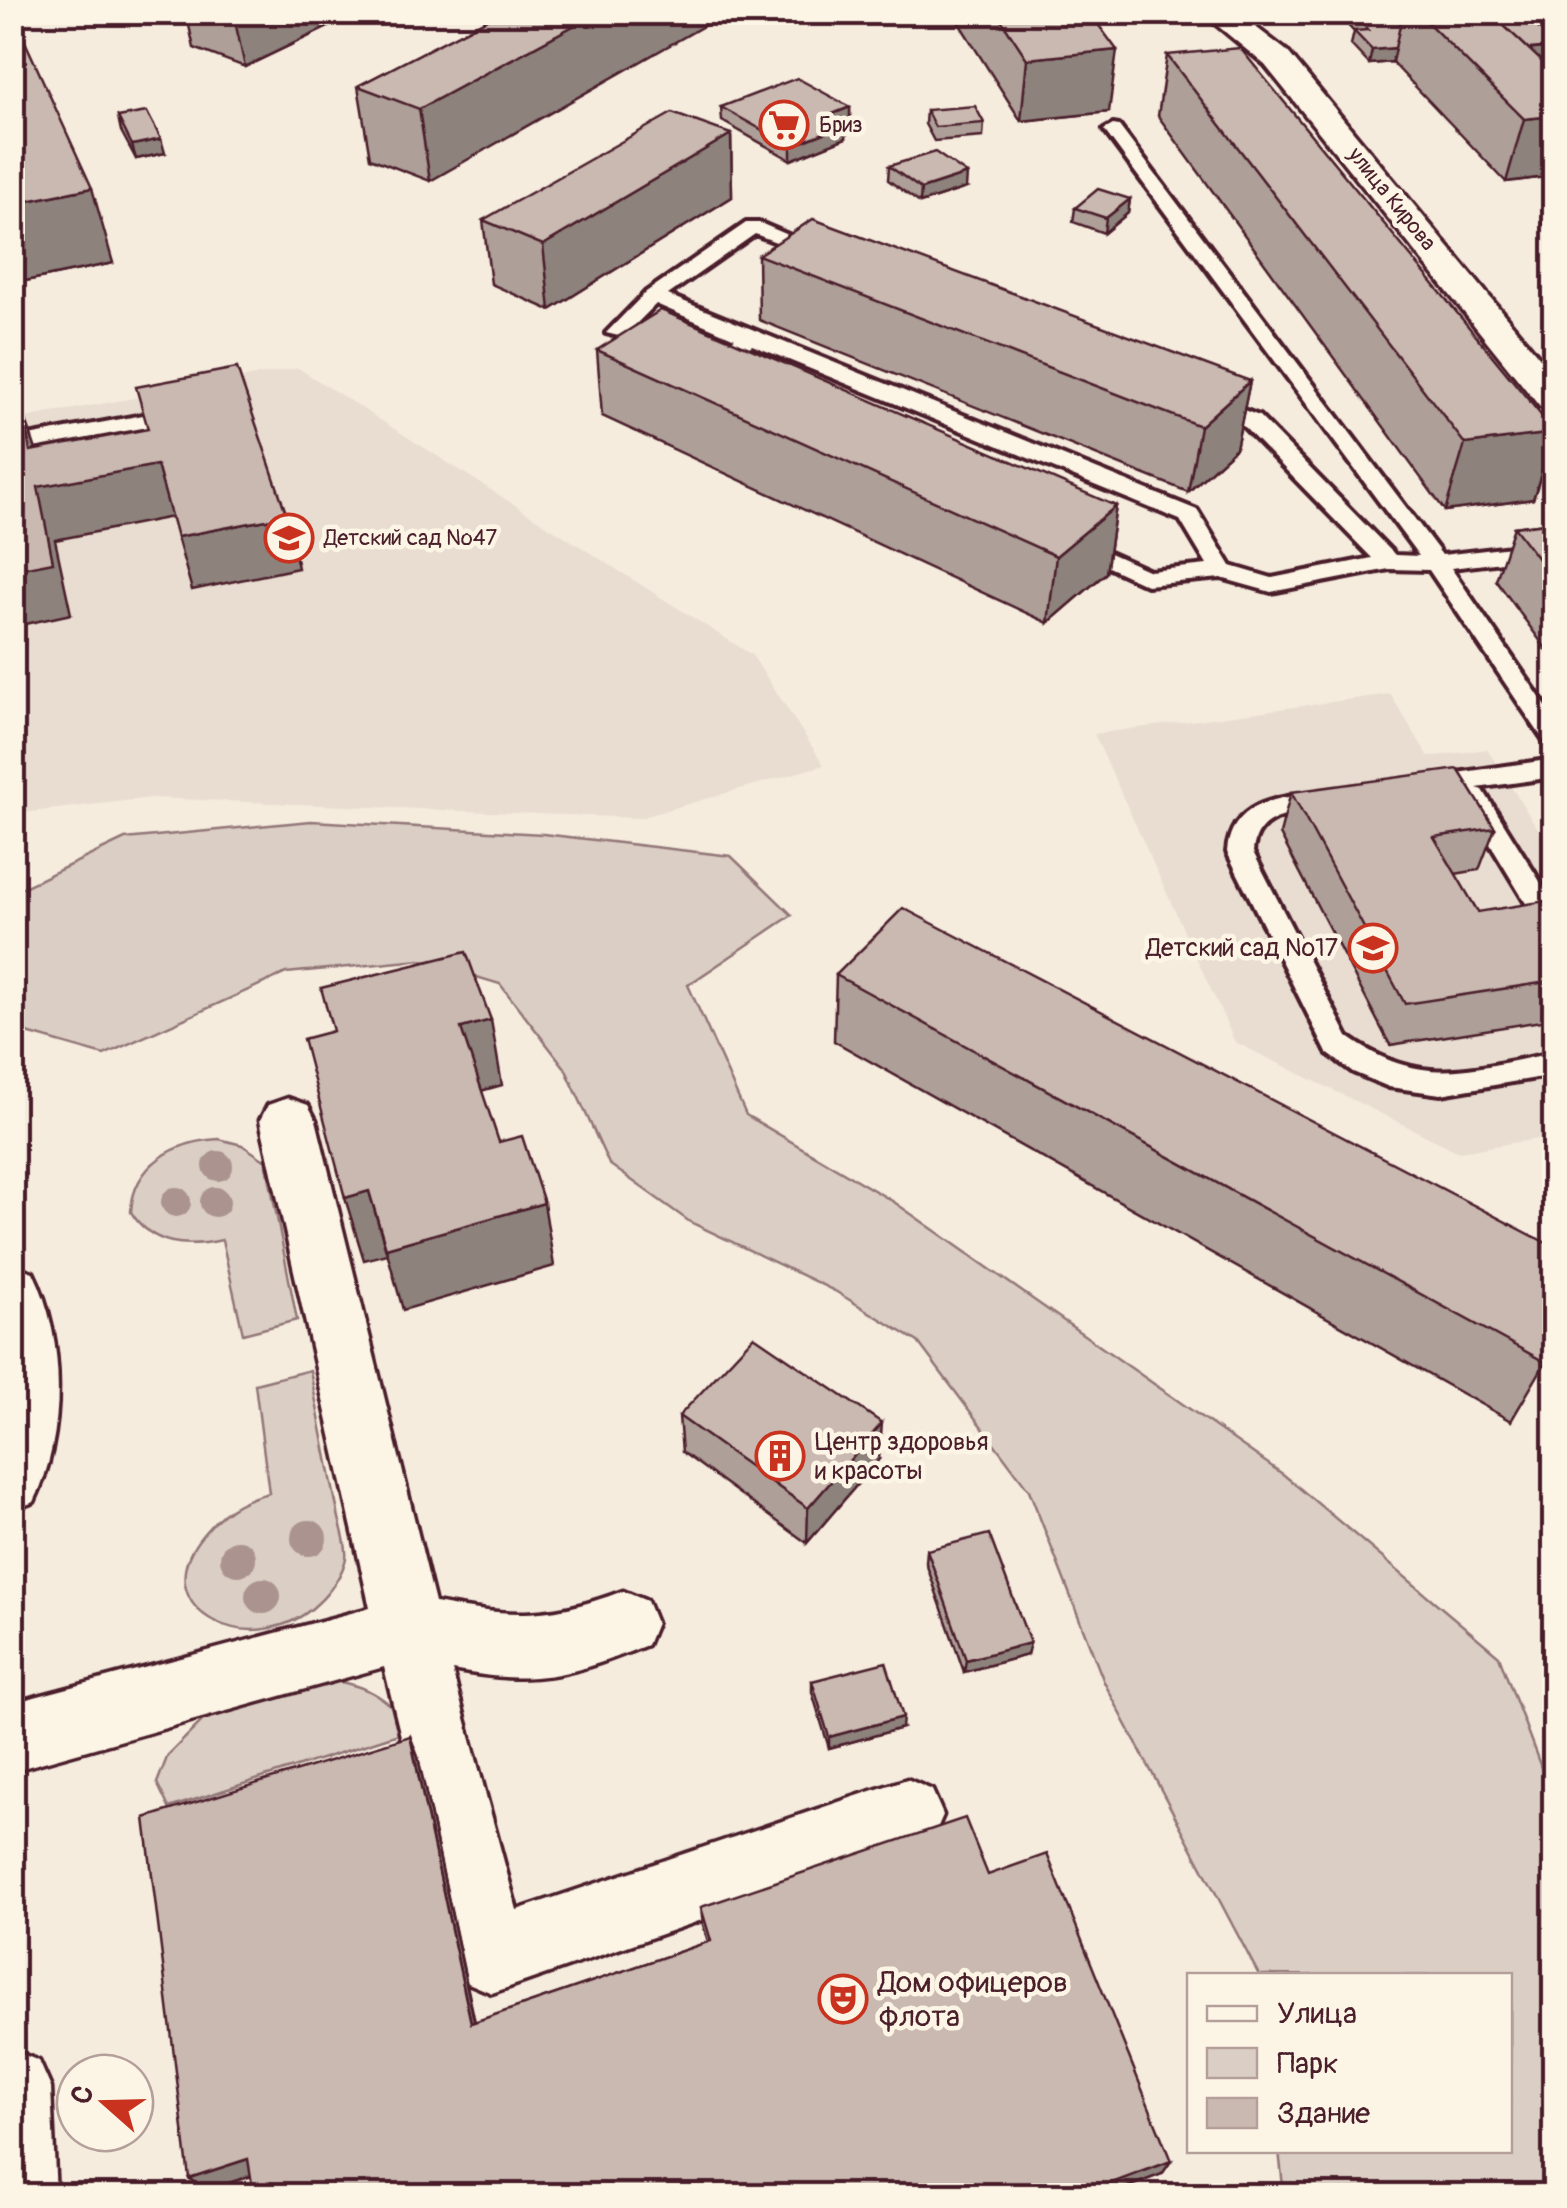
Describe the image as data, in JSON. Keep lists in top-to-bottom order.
{
  "streets": {
    "street": ["улица Кирова"]
  },
  "places": {
    "supermarket": ["Бриз"],
    "school or university": ["Детский сад №47", "Детский сад №17"],
    "building": ["Центр здоровья и красоты"],
    "theatre": ["Дом офицеров флота"]
  },
  "legend": ["Улица", "Парк", "Здание"],
  "north": "left"
}
